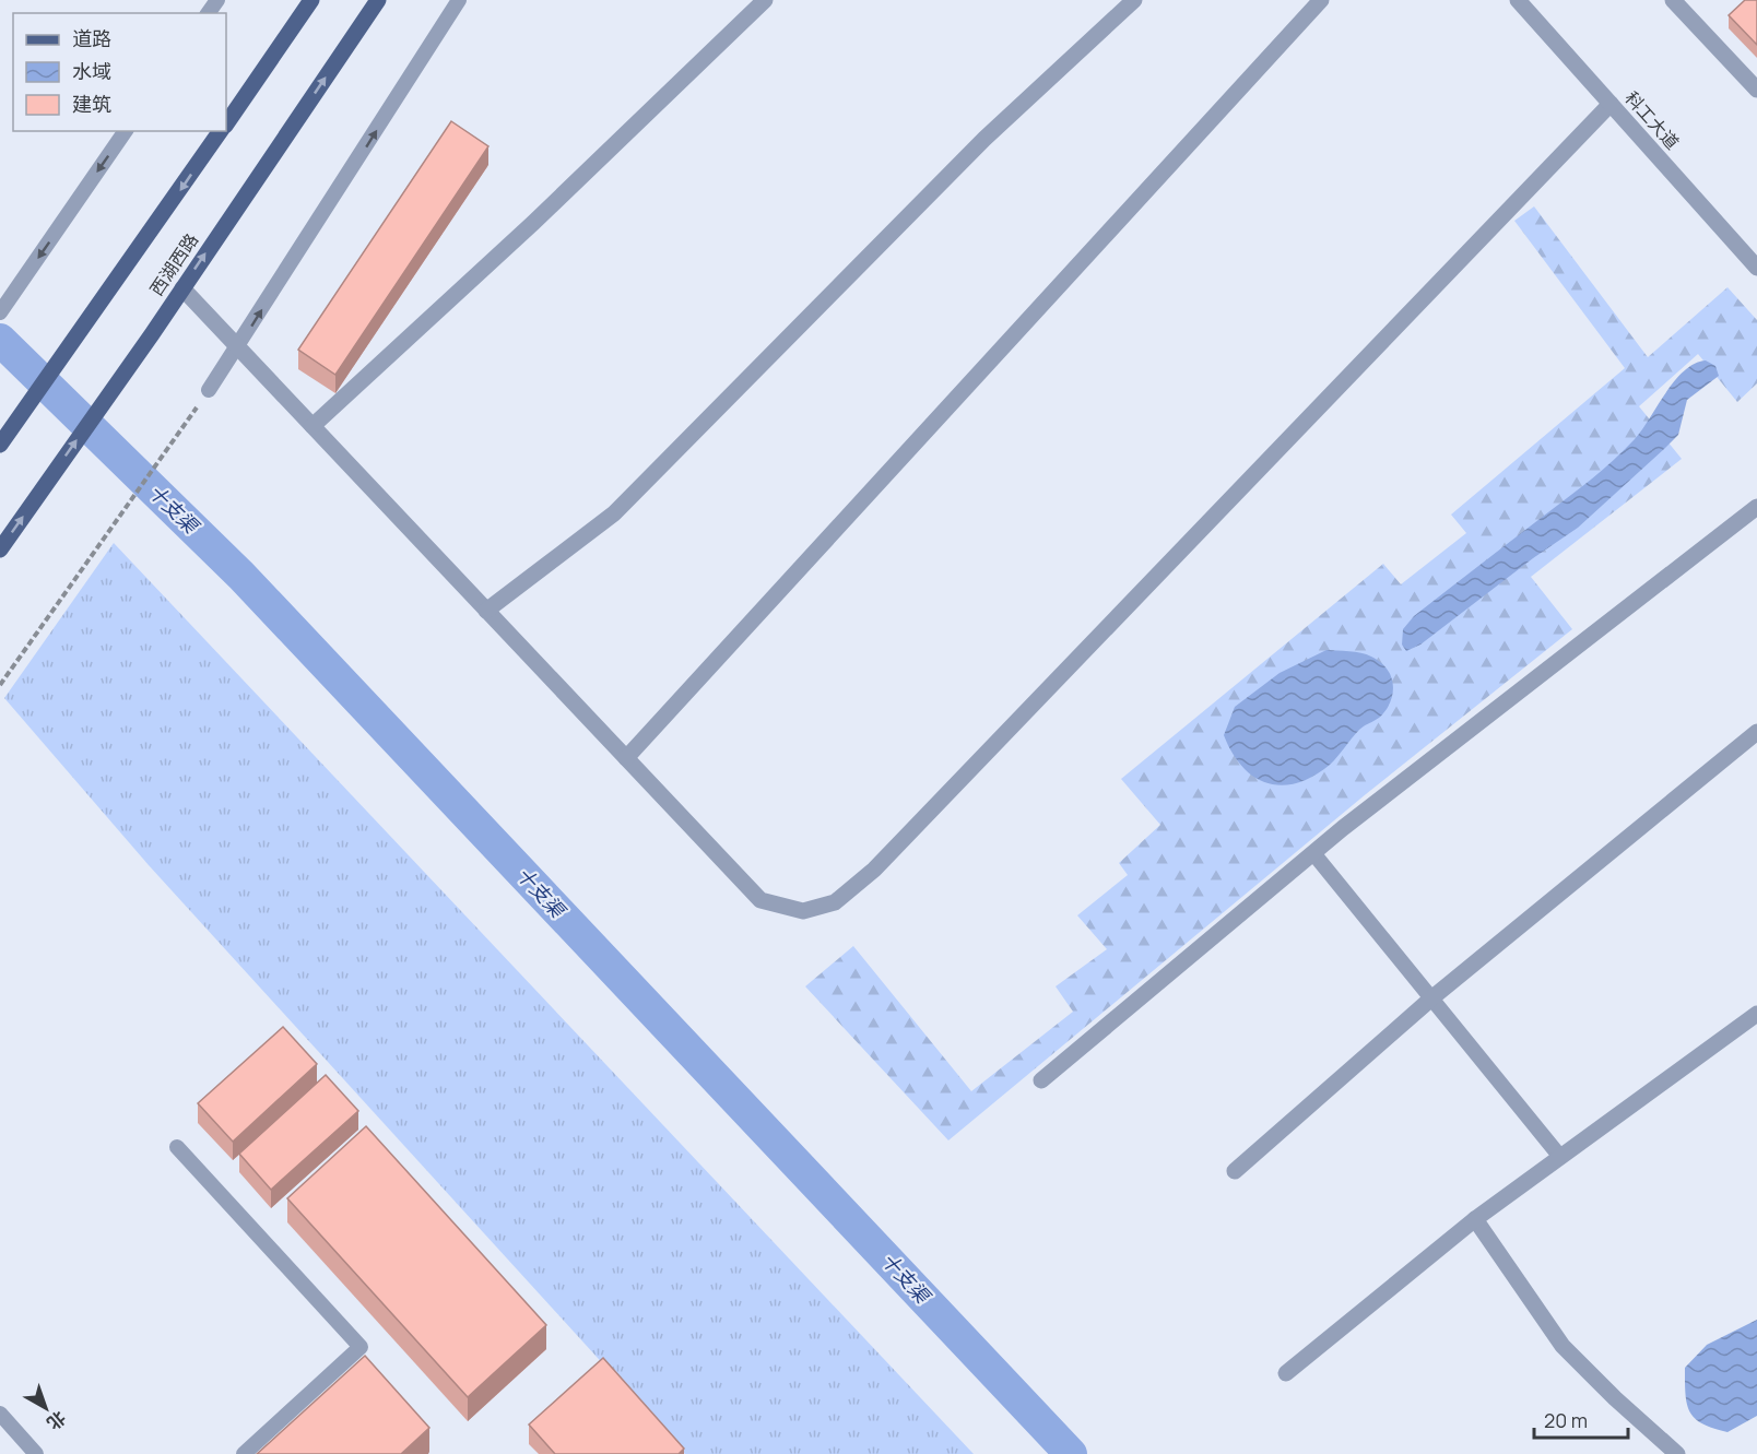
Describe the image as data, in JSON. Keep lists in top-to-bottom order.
{
  "streets": {
    "main road": ["西湖西路"],
    "street": ["科工大道"]
  },
  "water": ["十支渠"],
  "legend": ["道路", "水域", "建筑"],
  "scale_bar": "20 m",
  "north": "bottom right"
}
